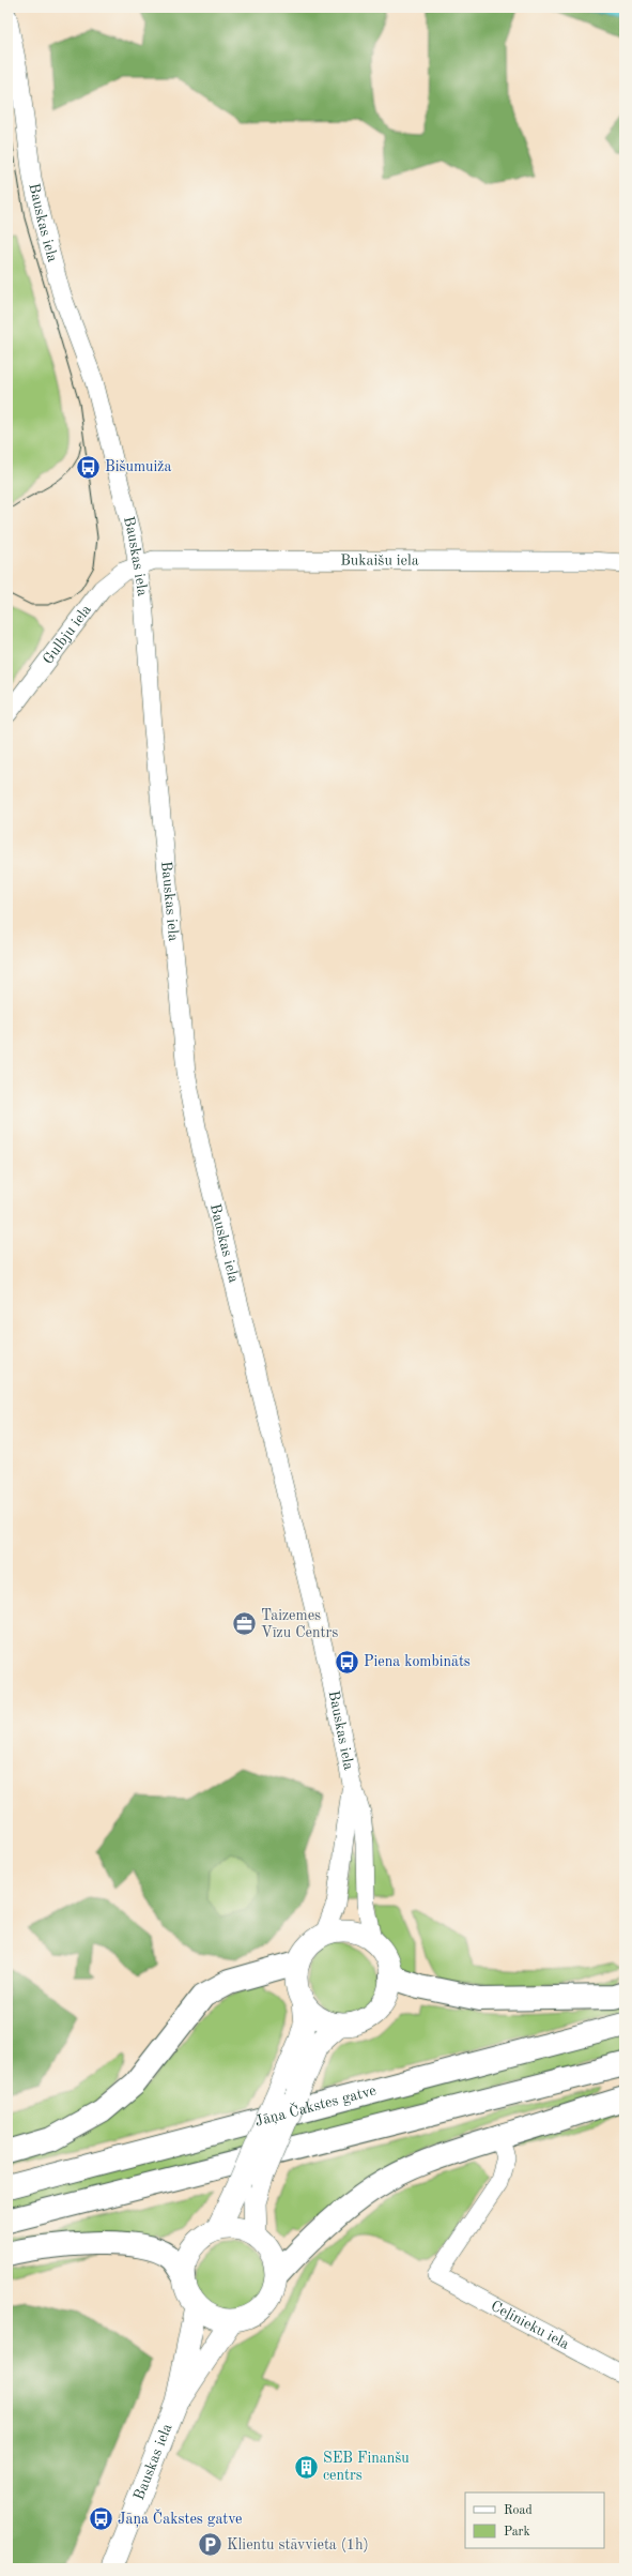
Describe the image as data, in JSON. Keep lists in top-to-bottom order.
{
  "streets": {
    "highway": ["Jāņa Čakstes gatve"],
    "main road": ["Bauskas iela"],
    "street": ["Bukaišu iela", "Gulbju iela", "Ceļinieku iela"]
  },
  "crossings": [
    ["Bauskas iela", "Bukaišu iela"],
    ["Bauskas iela", "Gulbju iela"],
    ["Bukaišu iela", "Gulbju iela"]
  ],
  "places": {
    "bus stop": ["Bišumuiža", "Piena kombināts", "Jāņa Čakstes gatve"],
    "office": ["Taizemes Vīzu Centrs"],
    "building": ["SEB Finanšu centrs"],
    "parking": ["Klientu stāvvieta (1h)"]
  },
  "legend": ["Road", "Park"]
}
